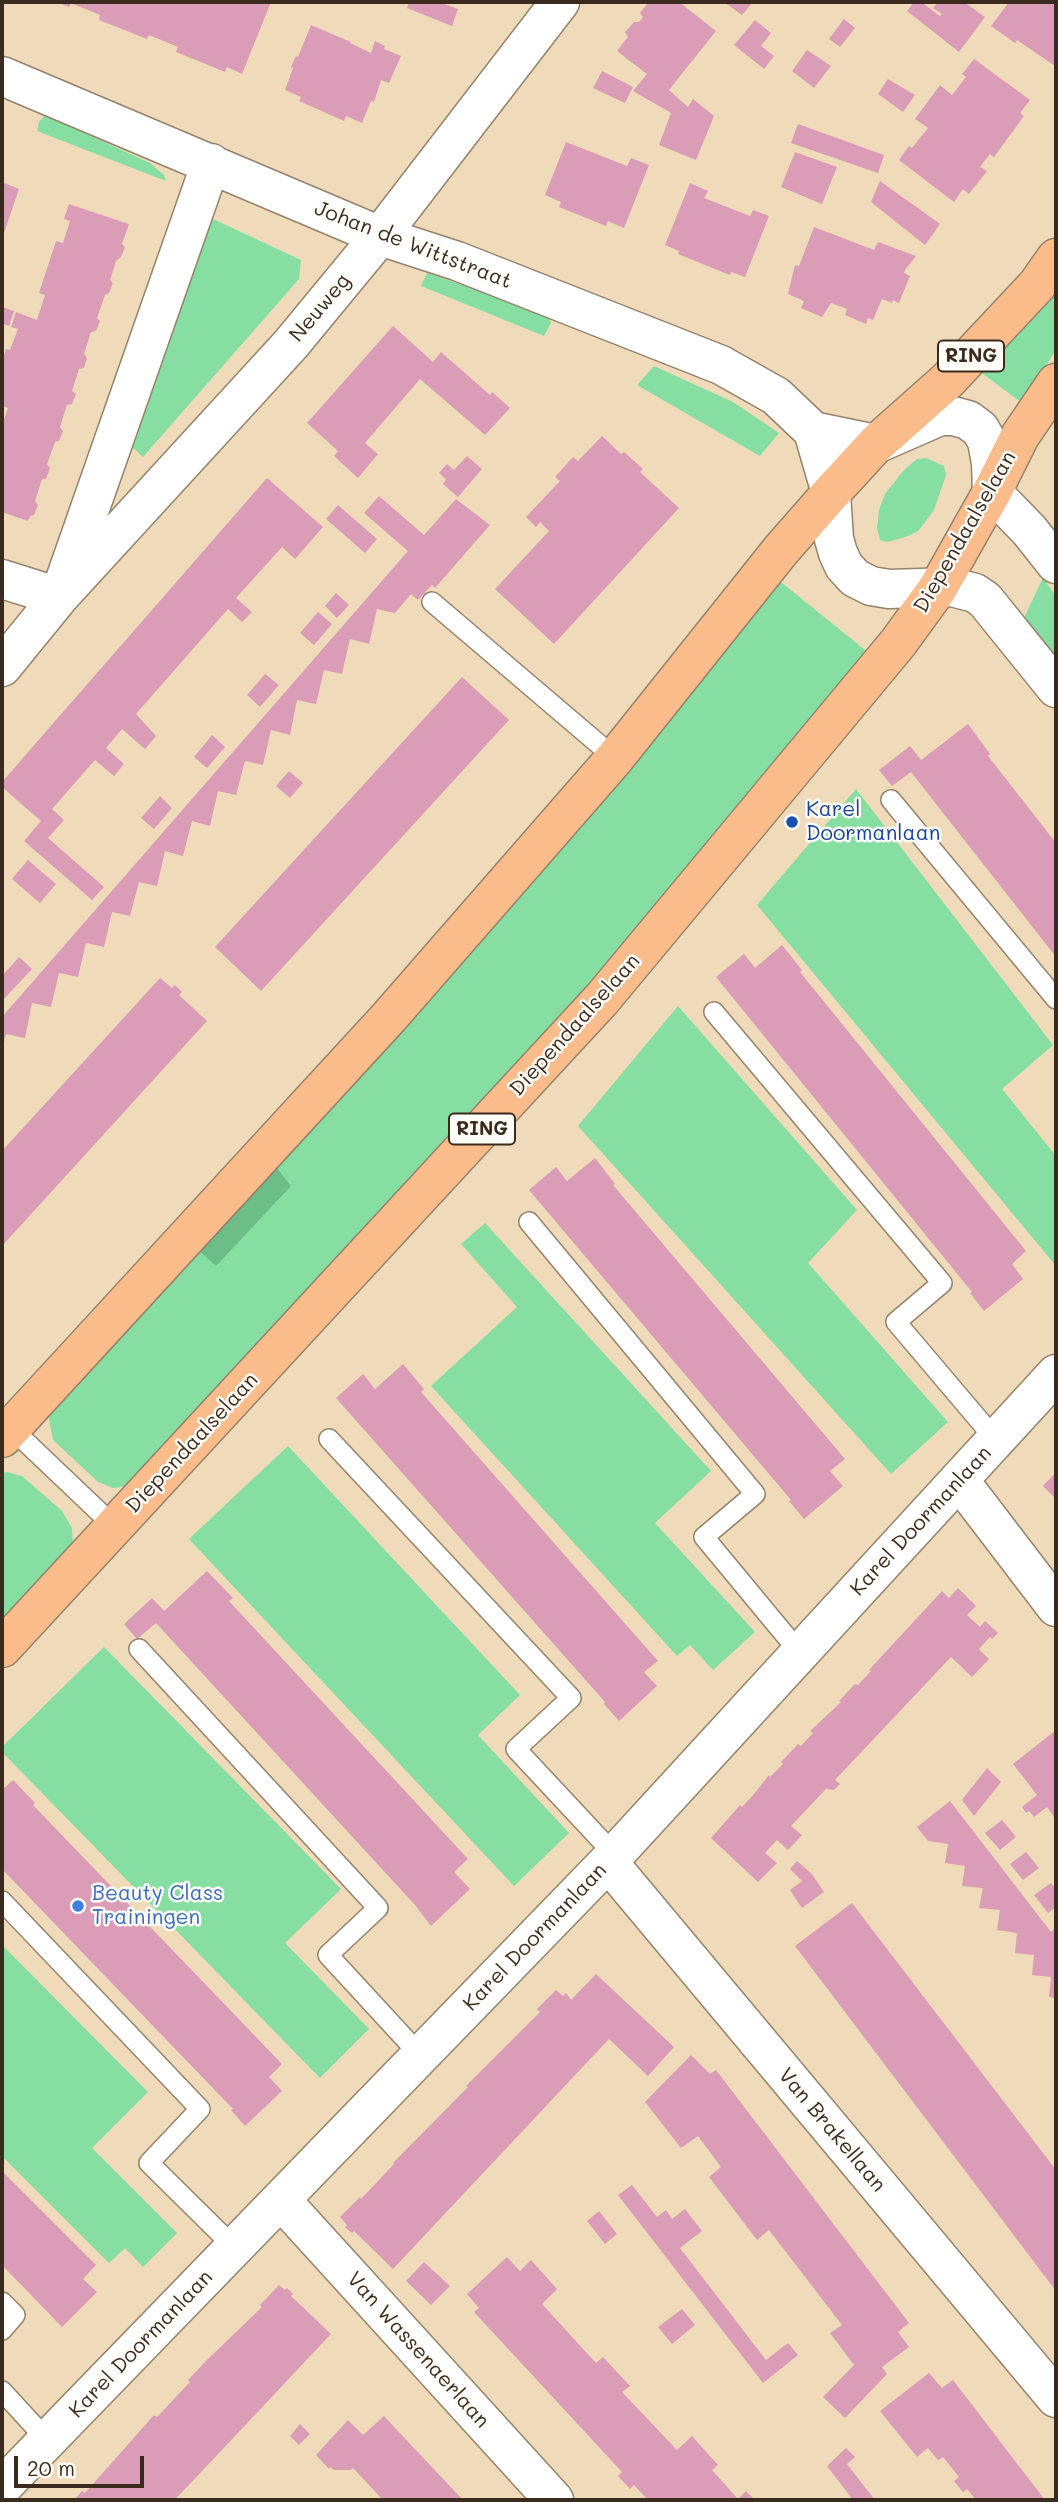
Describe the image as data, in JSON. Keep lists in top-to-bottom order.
{
  "streets": {
    "main road": ["RING", "Diependaalselaan"],
    "street": [
      "Johan de Wittstraat",
      "Neuweg",
      "Karel Doormanlaan",
      "Van Brakellaan",
      "Van Wassenaerlaan"
    ]
  },
  "crossings": [
    ["Johan de Wittstraat", "Neuweg"],
    ["RING", "Diependaalselaan"],
    ["Karel Doormanlaan", "Van Brakellaan"],
    ["Karel Doormanlaan", "Van Wassenaerlaan"]
  ],
  "places": ["Karel Doormanlaan", "Beauty Class Trainingen"],
  "scale_bar": "20 m"
}
